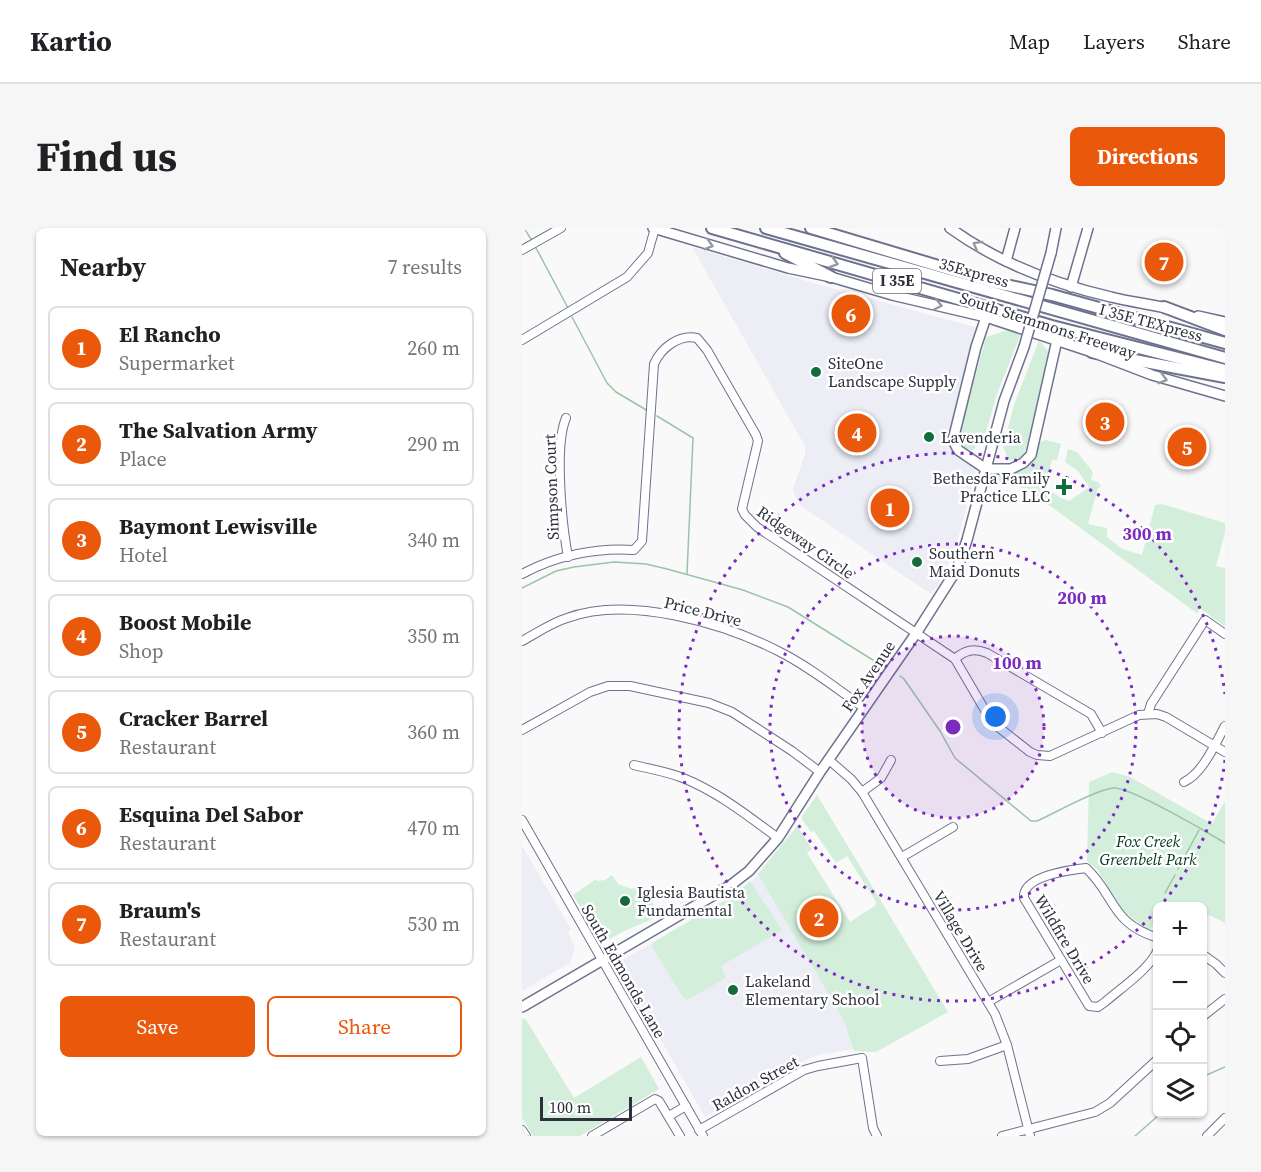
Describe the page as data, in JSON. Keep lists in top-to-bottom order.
{
  "streets": {
    "highway": [
      "35Express",
      "I 35E",
      "I 35E TEXpress",
      "South Stemmons Freeway"
    ],
    "main road": ["Fox Avenue"],
    "street": [
      "Simpson Court",
      "Ridgeway Circle",
      "Price Drive",
      "Village Drive",
      "Wildfire Drive",
      "South Edmonds Lane",
      "Raldon Street"
    ]
  },
  "crossings": [
    ["35Express", "I 35E TEXpress"],
    ["Simpson Court", "Ridgeway Circle"],
    ["Ridgeway Circle", "Fox Avenue"],
    ["Price Drive", "Fox Avenue"],
    ["Fox Avenue", "Village Drive"],
    ["Fox Avenue", "South Edmonds Lane"],
    ["South Edmonds Lane", "Raldon Street"]
  ],
  "parks": ["Fox Creek Greenbelt Park"],
  "places": {
    "other": [
      "SiteOne Landscape Supply",
      "Lavenderia",
      "Southern Maid Donuts",
      "Iglesia Bautista Fundamental",
      "Lakeland Elementary School"
    ],
    "health": ["Bethesda Family Practice LLC"]
  },
  "scale_bar": "100 m",
  "page": {
    "header": "Kartio",
    "nav": ["Map", "Layers", "Share"],
    "title": "Find us",
    "buttons": [
      "Directions",
      ["Save", "Share"]
    ],
    "heading": ["Nearby", "7 results"],
    "pins": [
      "7",
      "6",
      "3",
      "4",
      "5",
      "1",
      "2"
    ],
    "list": [
      {
        "mark": "1",
        "name": "El Rancho",
        "note": "Supermarket",
        "value": "260 m"
      },
      {
        "mark": "2",
        "name": "The Salvation Army",
        "note": "Place",
        "value": "290 m"
      },
      {
        "mark": "3",
        "name": "Baymont Lewisville",
        "note": "Hotel",
        "value": "340 m"
      },
      {
        "mark": "4",
        "name": "Boost Mobile",
        "note": "Shop",
        "value": "350 m"
      },
      {
        "mark": "5",
        "name": "Cracker Barrel",
        "note": "Restaurant",
        "value": "360 m"
      },
      {
        "mark": "6",
        "name": "Esquina Del Sabor",
        "note": "Restaurant",
        "value": "470 m"
      },
      {
        "mark": "7",
        "name": "Braum's",
        "note": "Restaurant",
        "value": "530 m"
      }
    ],
    "map_buttons": ["+", "−"],
    "scale": "100 m"
  },
  "rings": ["300 m", "200 m", "100 m"]
}
